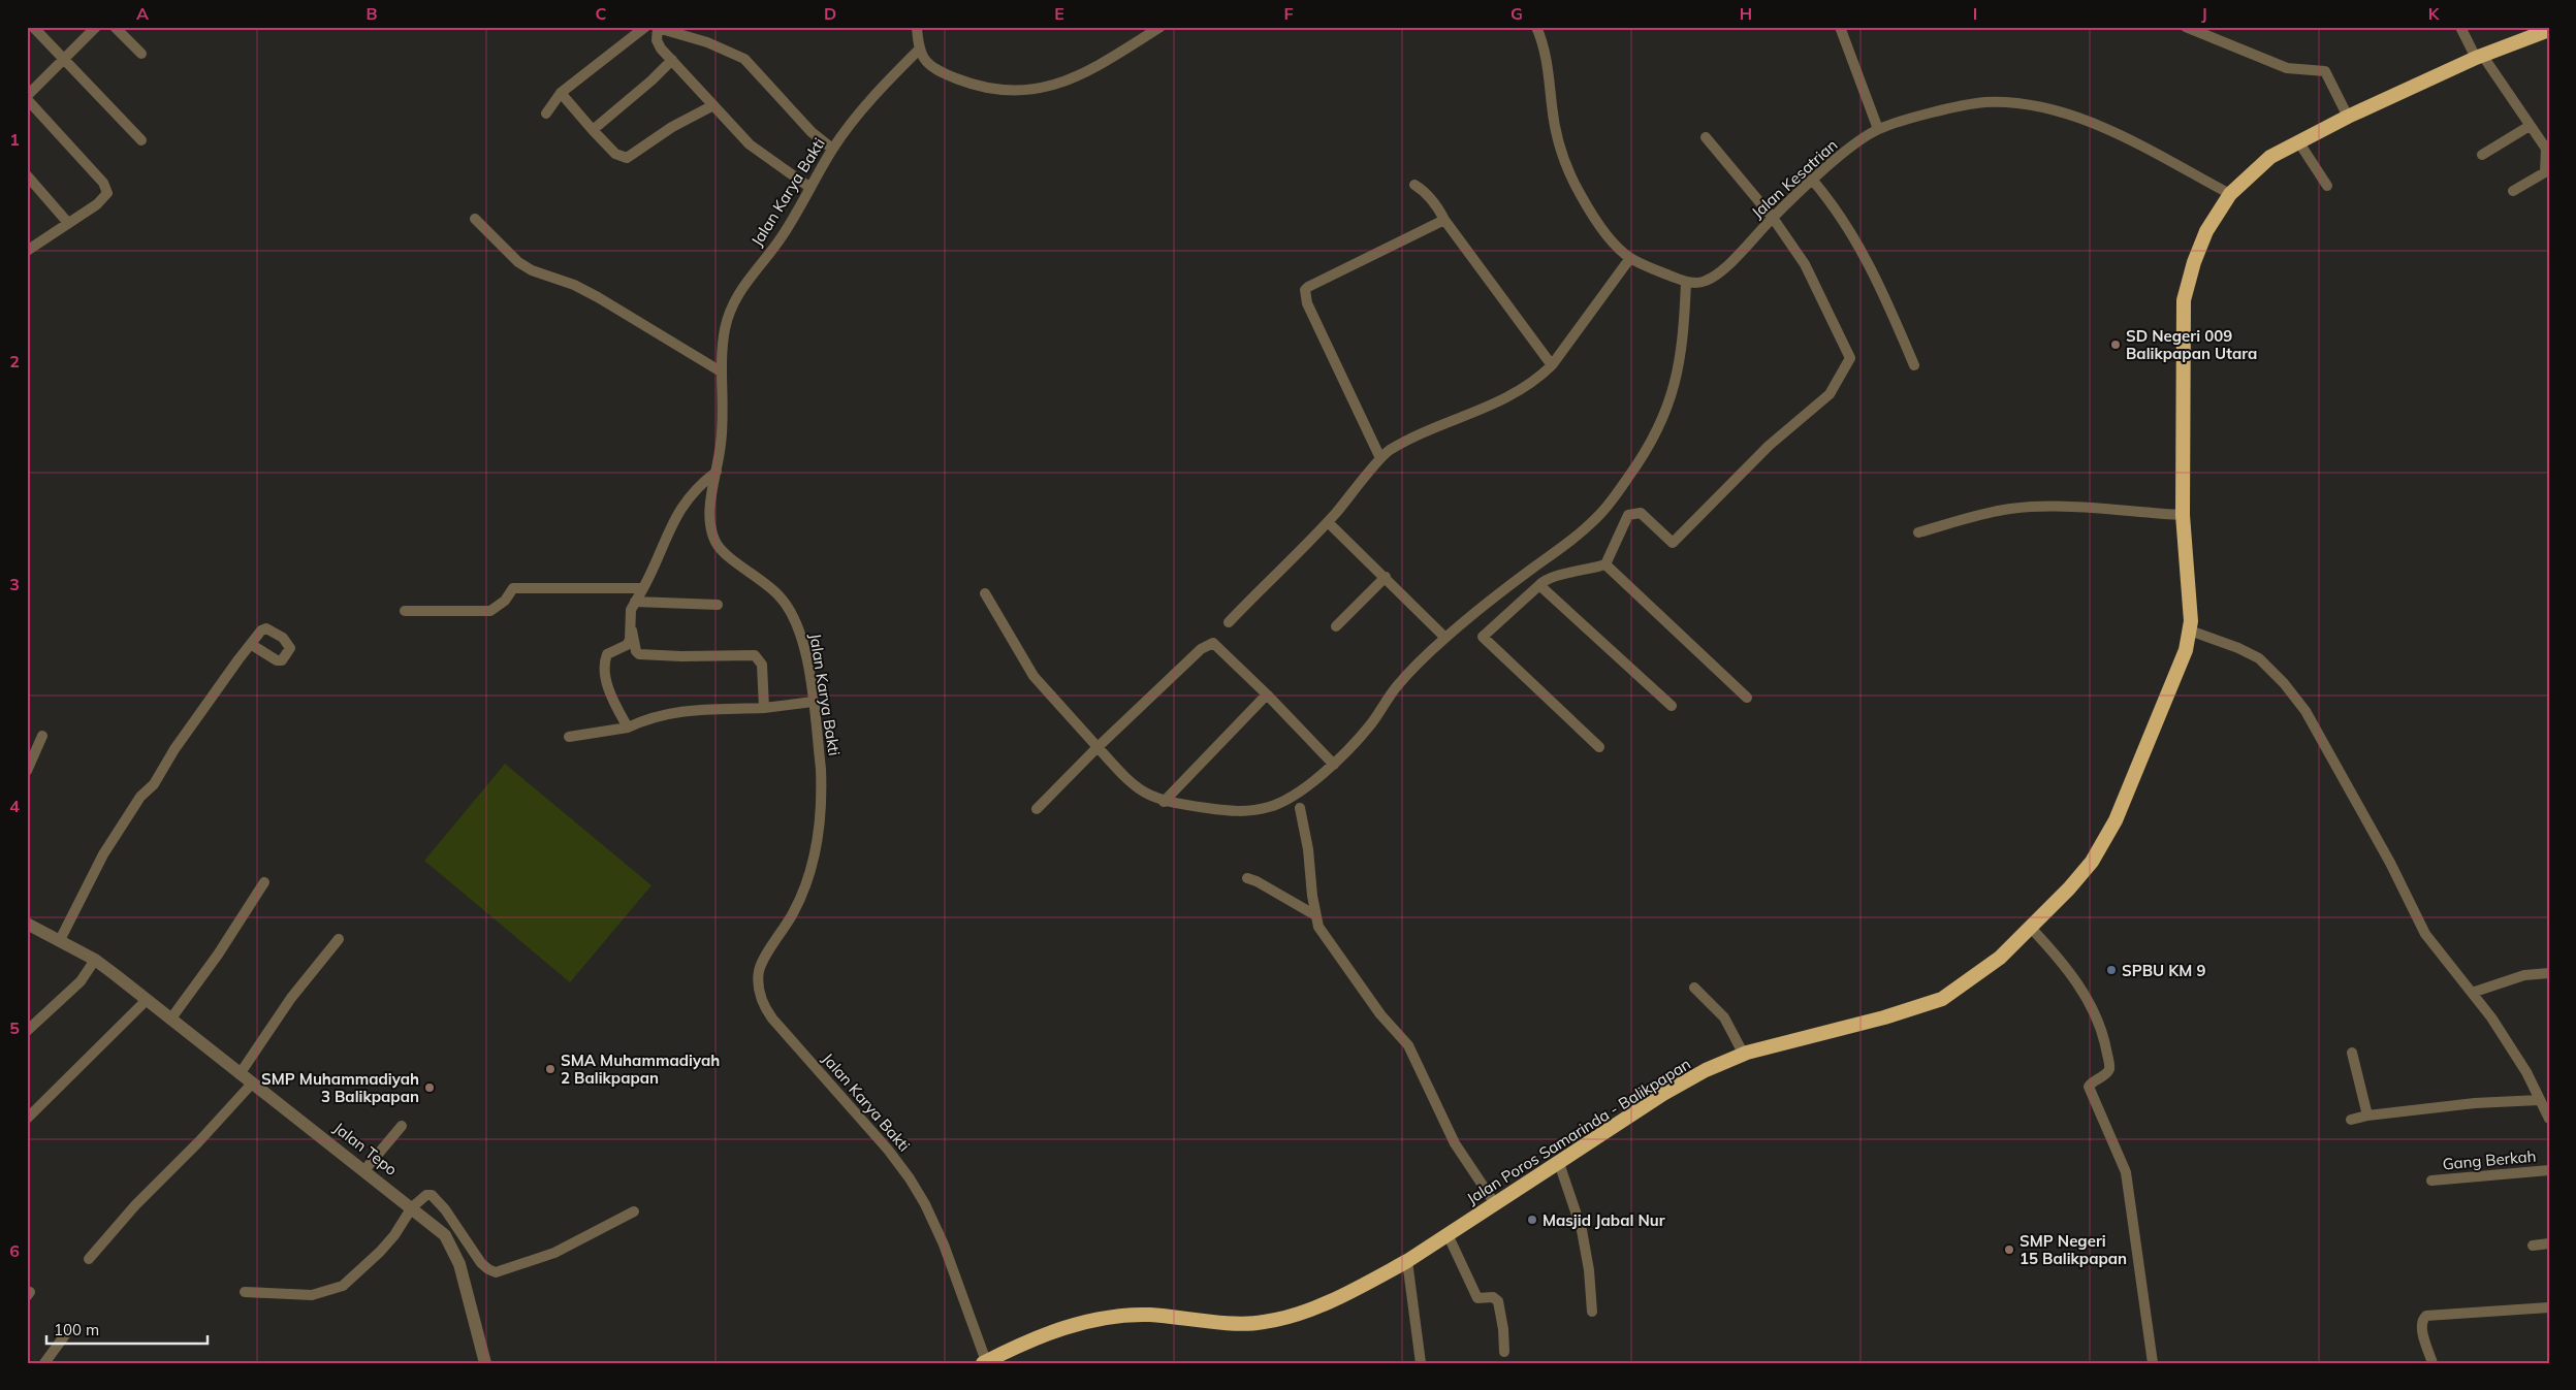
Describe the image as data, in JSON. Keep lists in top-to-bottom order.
{
  "streets": {
    "highway": ["Jalan Poros Samarinda - Balikpapan"],
    "street": [
      "Jalan Kesatrian",
      "Jalan Karya Bakti",
      "Jalan Tepo",
      "Gang Berkah"
    ]
  },
  "crossings": [
    ["Jalan Kesatrian", "Jalan Poros Samarinda - Balikpapan"],
    ["Jalan Karya Bakti", "Jalan Poros Samarinda - Balikpapan"]
  ],
  "places": [
    "SD Negeri 009 Balikpapan Utara",
    "SPBU KM 9",
    "SMA Muhammadiyah 2 Balikpapan",
    "SMP Muhammadiyah 3 Balikpapan",
    "Masjid Jabal Nur",
    "SMP Negeri 15 Balikpapan"
  ],
  "scale_bar": "100 m",
  "grid": {
    "columns": [
      "A",
      "B",
      "C",
      "D",
      "E",
      "F",
      "G",
      "H",
      "I",
      "J",
      "K"
    ],
    "rows": [
      "1",
      "2",
      "3",
      "4",
      "5",
      "6"
    ]
  }
}
